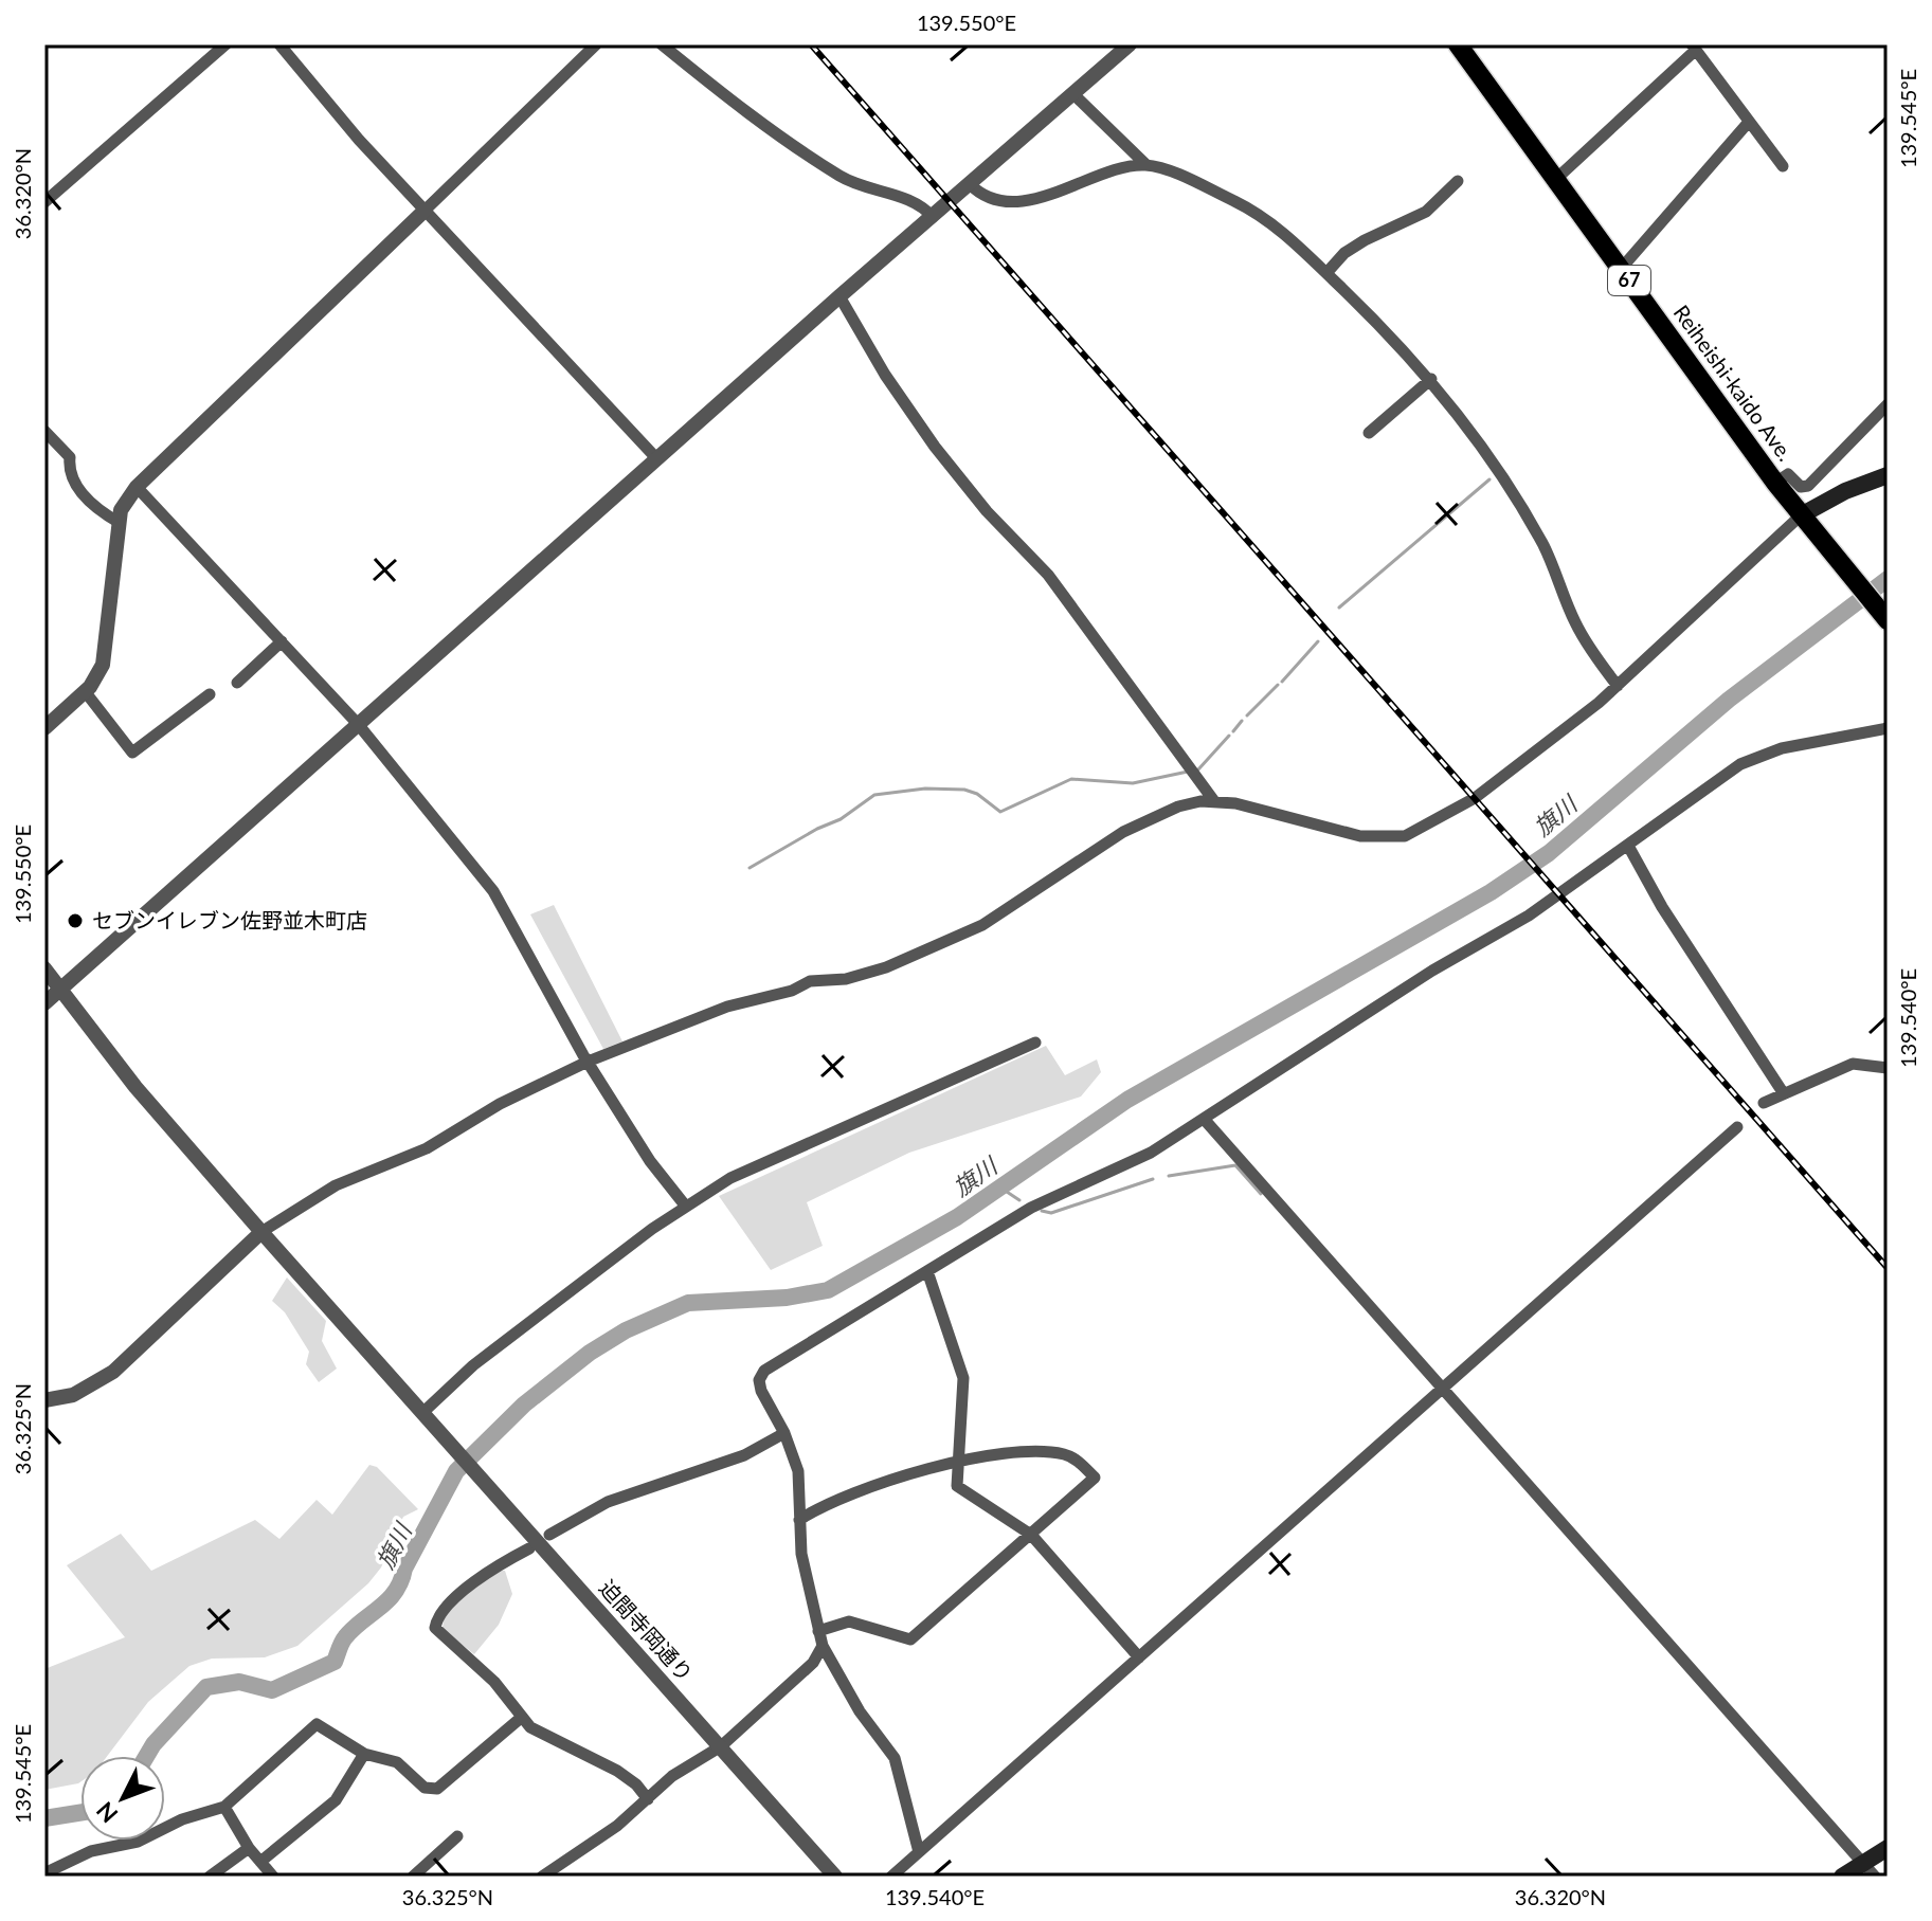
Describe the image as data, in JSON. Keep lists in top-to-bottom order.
{
  "streets": {
    "main road": ["67", "Reiheishi-kaido Ave."],
    "street": ["迫間寺岡通り"]
  },
  "water": ["旗川"],
  "places": ["セブンイレブン佐野並木町店"],
  "north": "bottom left",
  "coordinates": [
    "139.550°E",
    "139.545°E",
    "36.320°N",
    "139.540°E",
    "36.325°N"
  ]
}
